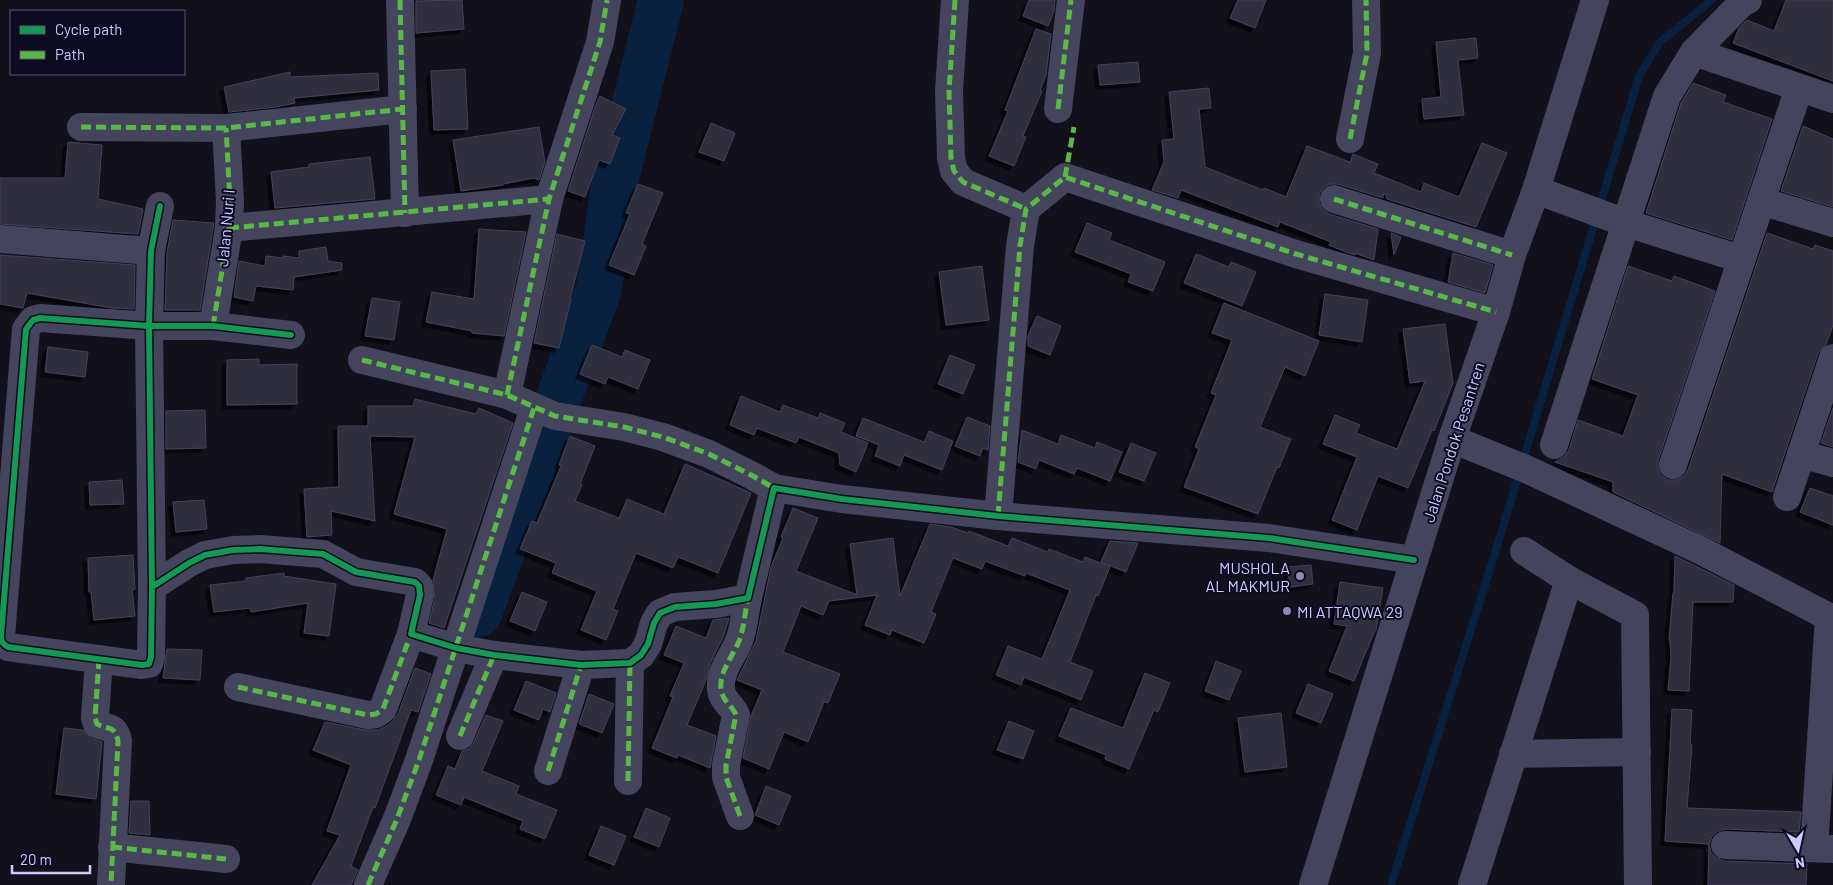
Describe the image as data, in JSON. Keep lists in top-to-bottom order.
{
  "streets": {
    "street": ["Jalan Nuri I", "Jalan Pondok Pesantren"]
  },
  "places": ["MUSHOLA AL MAKMUR", "MI ATTAQWA 29"],
  "legend": ["Cycle path", "Path"],
  "scale_bar": "20 m",
  "north": "bottom"
}
